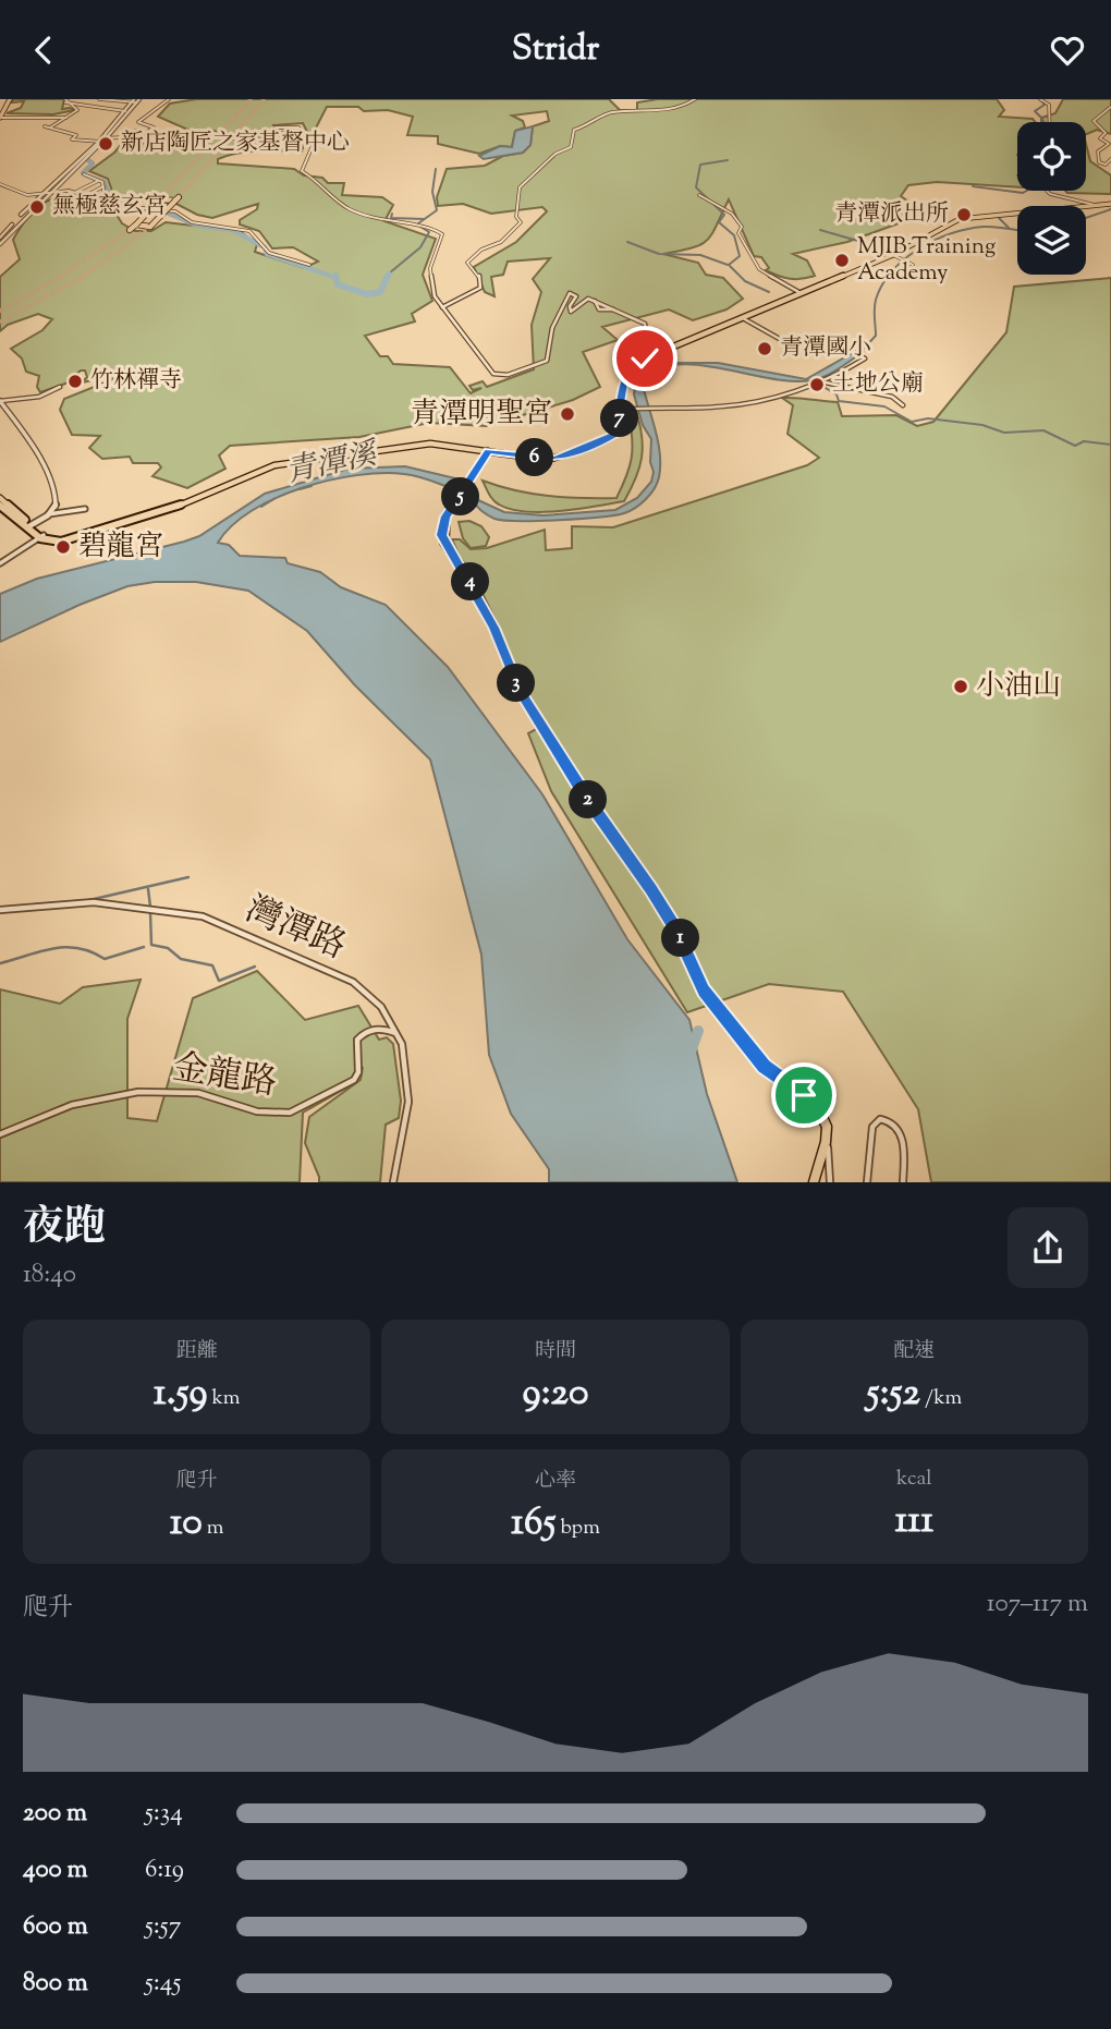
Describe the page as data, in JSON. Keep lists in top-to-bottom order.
{
  "streets": {
    "street": ["灣潭路", "金龍路"]
  },
  "crossings": [
    ["灣潭路", "金龍路"]
  ],
  "water": ["青潭溪"],
  "places": [
    "新店陶匠之家基督中心",
    "無極慈玄宮",
    "青潭派出所",
    "MJIB Training Academy",
    "青潭國小",
    "竹林禪寺",
    "土地公廟",
    "青潭明聖宮",
    "碧龍宮",
    "小油山"
  ],
  "page": {
    "header": "Stridr",
    "pins": [
      "7",
      "6",
      "5",
      "4",
      "3",
      "2",
      "1"
    ],
    "heading": ["夜跑", "18:40"],
    "stats": [
      ["距離", "1.59 km"],
      ["時間", "9:20"],
      ["配速", "5:52 /km"],
      ["爬升", "10 m"],
      ["心率", "165 bpm"],
      ["kcal", "111"]
    ],
    "chart": ["爬升", "107–117 m"],
    "list": [
      {
        "name": "200 m",
        "note": "5:34"
      },
      {
        "name": "400 m",
        "note": "6:19"
      },
      {
        "name": "600 m",
        "note": "5:57"
      },
      {
        "name": "800 m",
        "note": "5:45"
      }
    ]
  }
}
